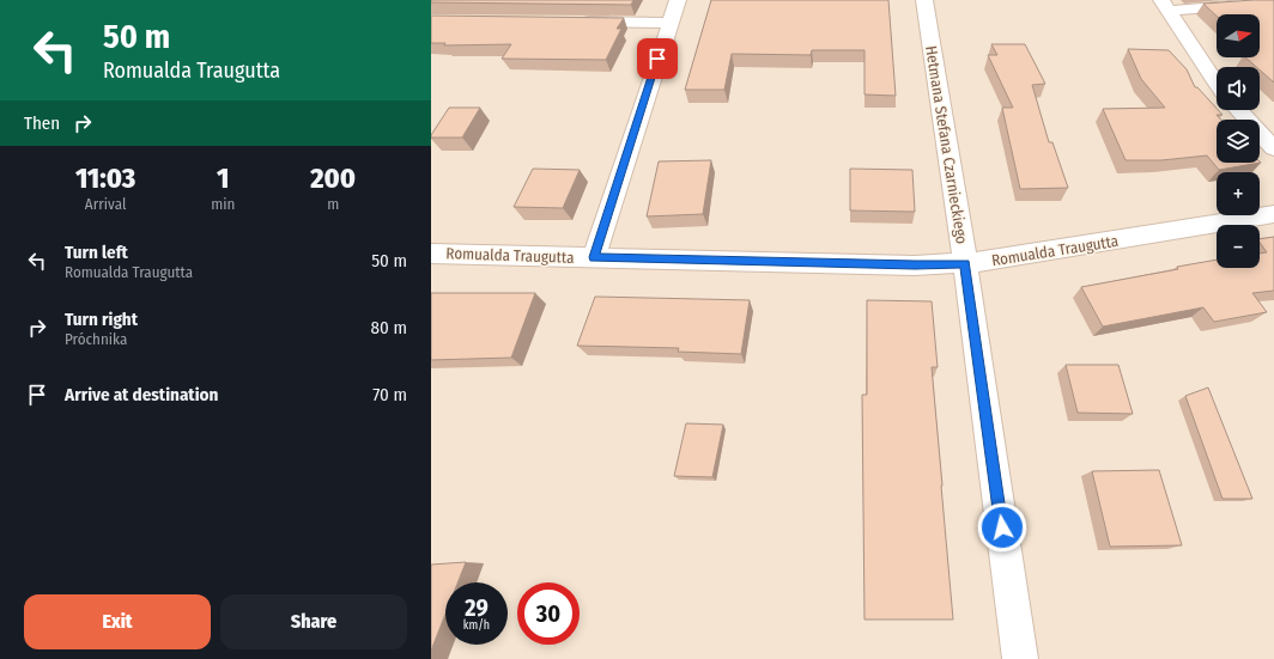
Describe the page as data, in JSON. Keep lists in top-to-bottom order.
{
  "streets": {
    "street": ["Hetmana Stefana Czarnieckiego", "Romualda Traugutta"]
  },
  "crossings": [
    ["Hetmana Stefana Czarnieckiego", "Romualda Traugutta"]
  ],
  "north": "right",
  "page": {
    "turn": ["50 m", "Romualda Traugutta"],
    "map_buttons": ["+", "−"],
    "then": "Then",
    "eta": [
      "11:03",
      "Arrival",
      "1",
      "min",
      "200",
      "m"
    ],
    "list": [
      {
        "name": "Turn left",
        "note": "Romualda Traugutta",
        "value": "50 m"
      },
      {
        "name": "Turn right",
        "note": "Próchnika",
        "value": "80 m"
      },
      {
        "name": "Arrive at destination",
        "value": "70 m"
      }
    ],
    "speed": "29 km/h",
    "limit": "30",
    "buttons": ["Exit", "Share"]
  }
}
